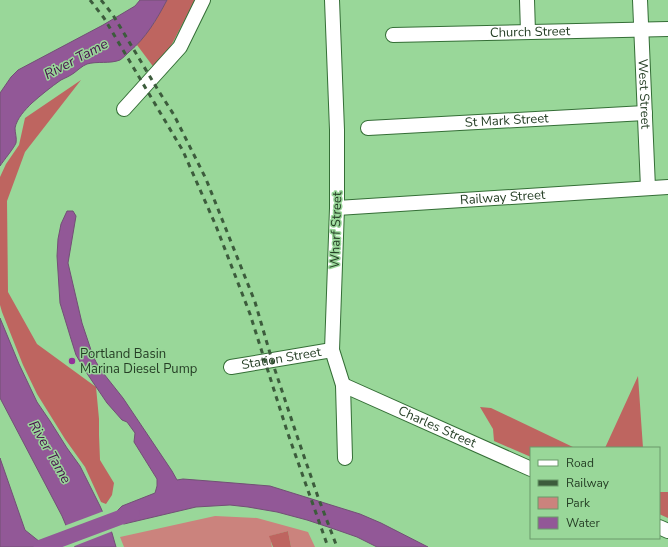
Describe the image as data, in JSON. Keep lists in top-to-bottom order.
{
  "streets": {
    "street": [
      "Church Street",
      "West Street",
      "St Mark Street",
      "Railway Street",
      "Wharf Street",
      "Station Street",
      "Charles Street"
    ]
  },
  "crossings": [
    ["Church Street", "West Street"],
    ["West Street", "St Mark Street"],
    ["West Street", "Railway Street"],
    ["Railway Street", "Wharf Street"],
    ["Wharf Street", "Station Street"],
    ["Wharf Street", "Charles Street"]
  ],
  "water": ["River Tame"],
  "places": ["Portland Basin Marina Diesel Pump"],
  "legend": [
    "Road",
    "Railway",
    "Park",
    "Water"
  ]
}
